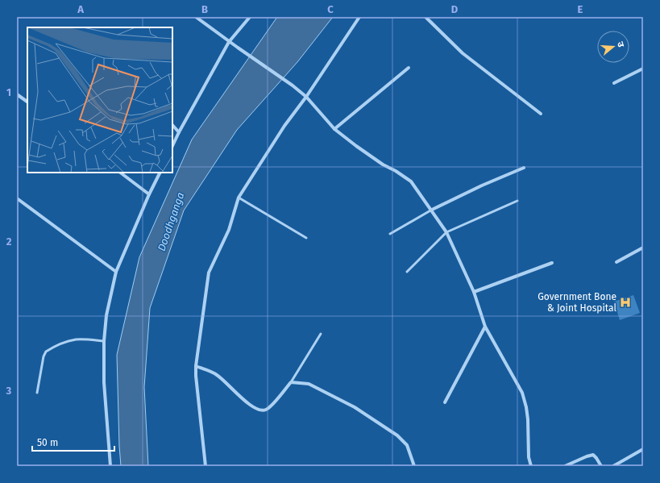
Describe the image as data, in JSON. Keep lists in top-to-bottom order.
{
  "water": ["Doodhganga"],
  "places": {
    "hospital": ["Government Bone & Joint Hospital"]
  },
  "scale_bar": "50 m",
  "north": "right",
  "grid": {
    "columns": [
      "A",
      "B",
      "C",
      "D",
      "E"
    ],
    "rows": ["1", "2", "3"]
  }
}
